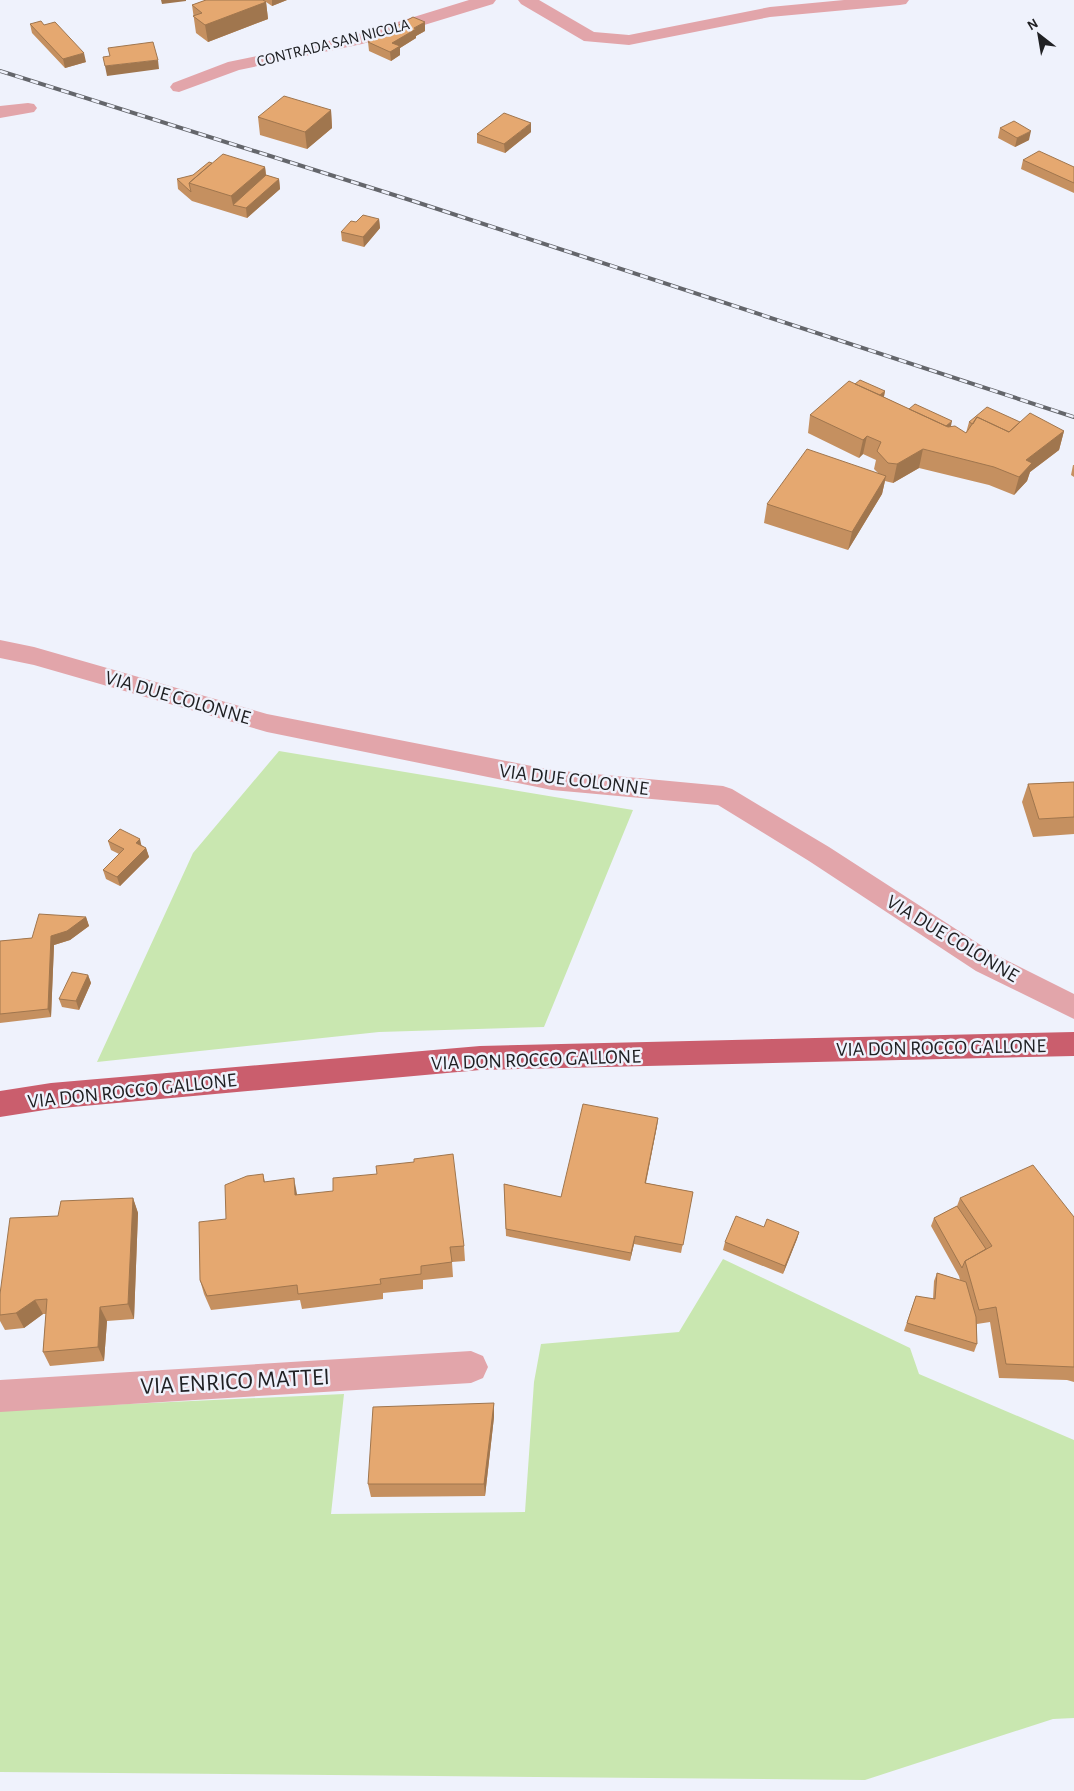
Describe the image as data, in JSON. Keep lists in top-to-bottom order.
{
  "streets": {
    "main road": ["VIA DON ROCCO GALLONE"],
    "street": ["CONTRADA SAN NICOLA", "VIA DUE COLONNE", "VIA ENRICO MATTEI"]
  },
  "north": "top left"
}
